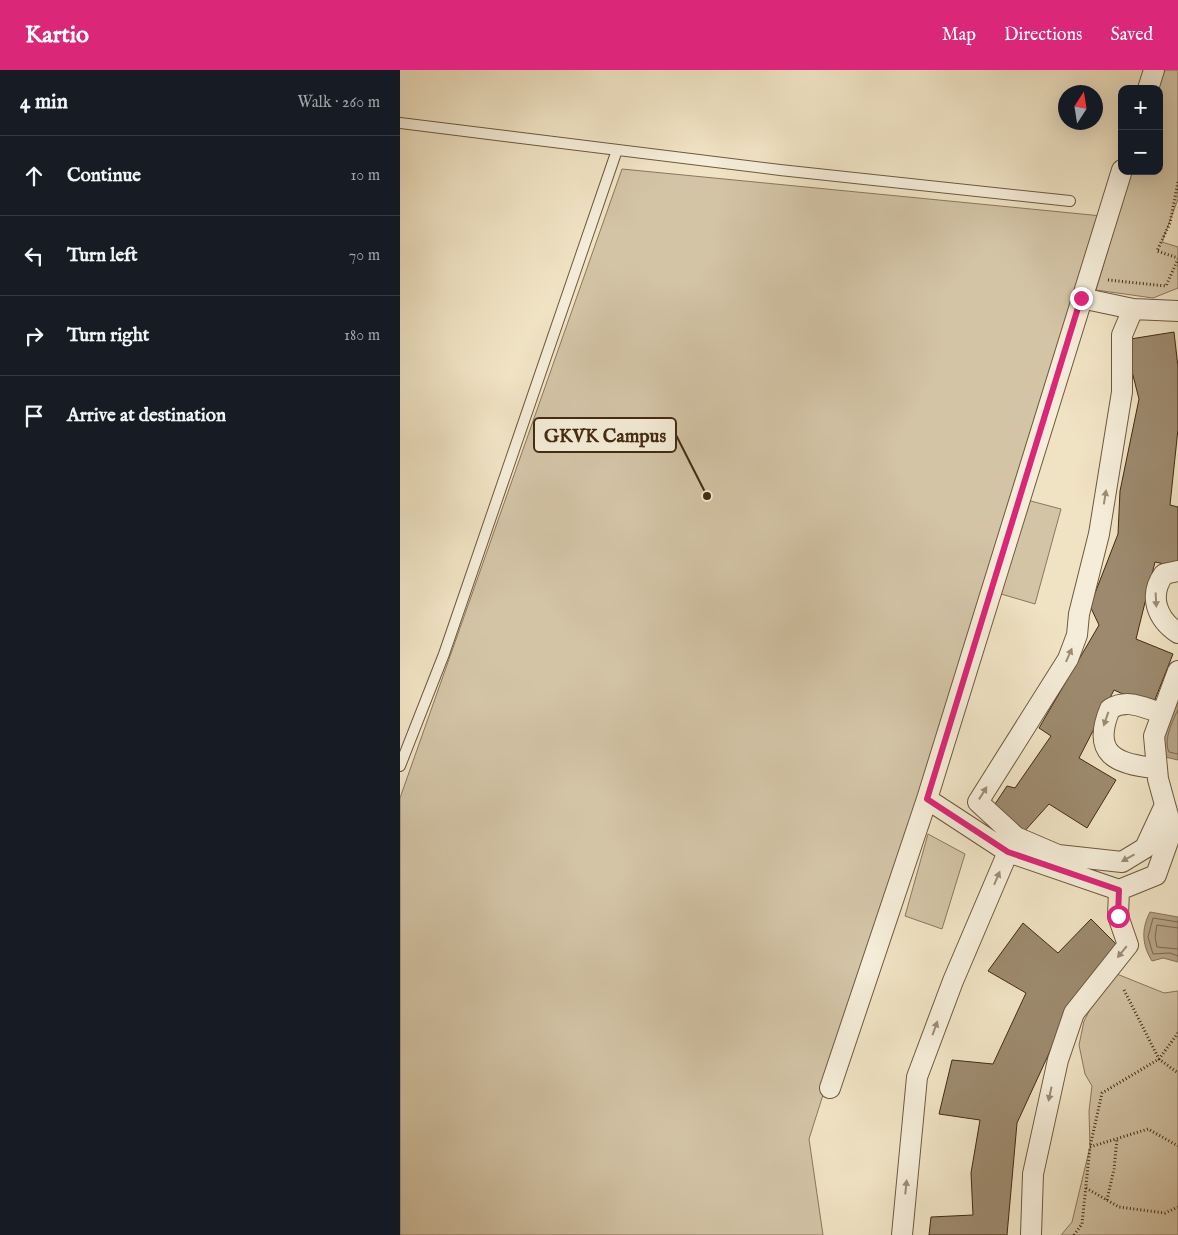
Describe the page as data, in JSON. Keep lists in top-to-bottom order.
{
  "places": ["GKVK Campus"],
  "north": "top",
  "page": {
    "header": "Kartio",
    "nav": ["Map", "Directions", "Saved"],
    "heading": ["4 min", "Walk · 260 m"],
    "map_buttons": ["+", "−"],
    "list": [
      ["Continue", "10 m"],
      ["Turn left", "70 m"],
      ["Turn right", "180 m"],
      "Arrive at destination"
    ]
  }
}
